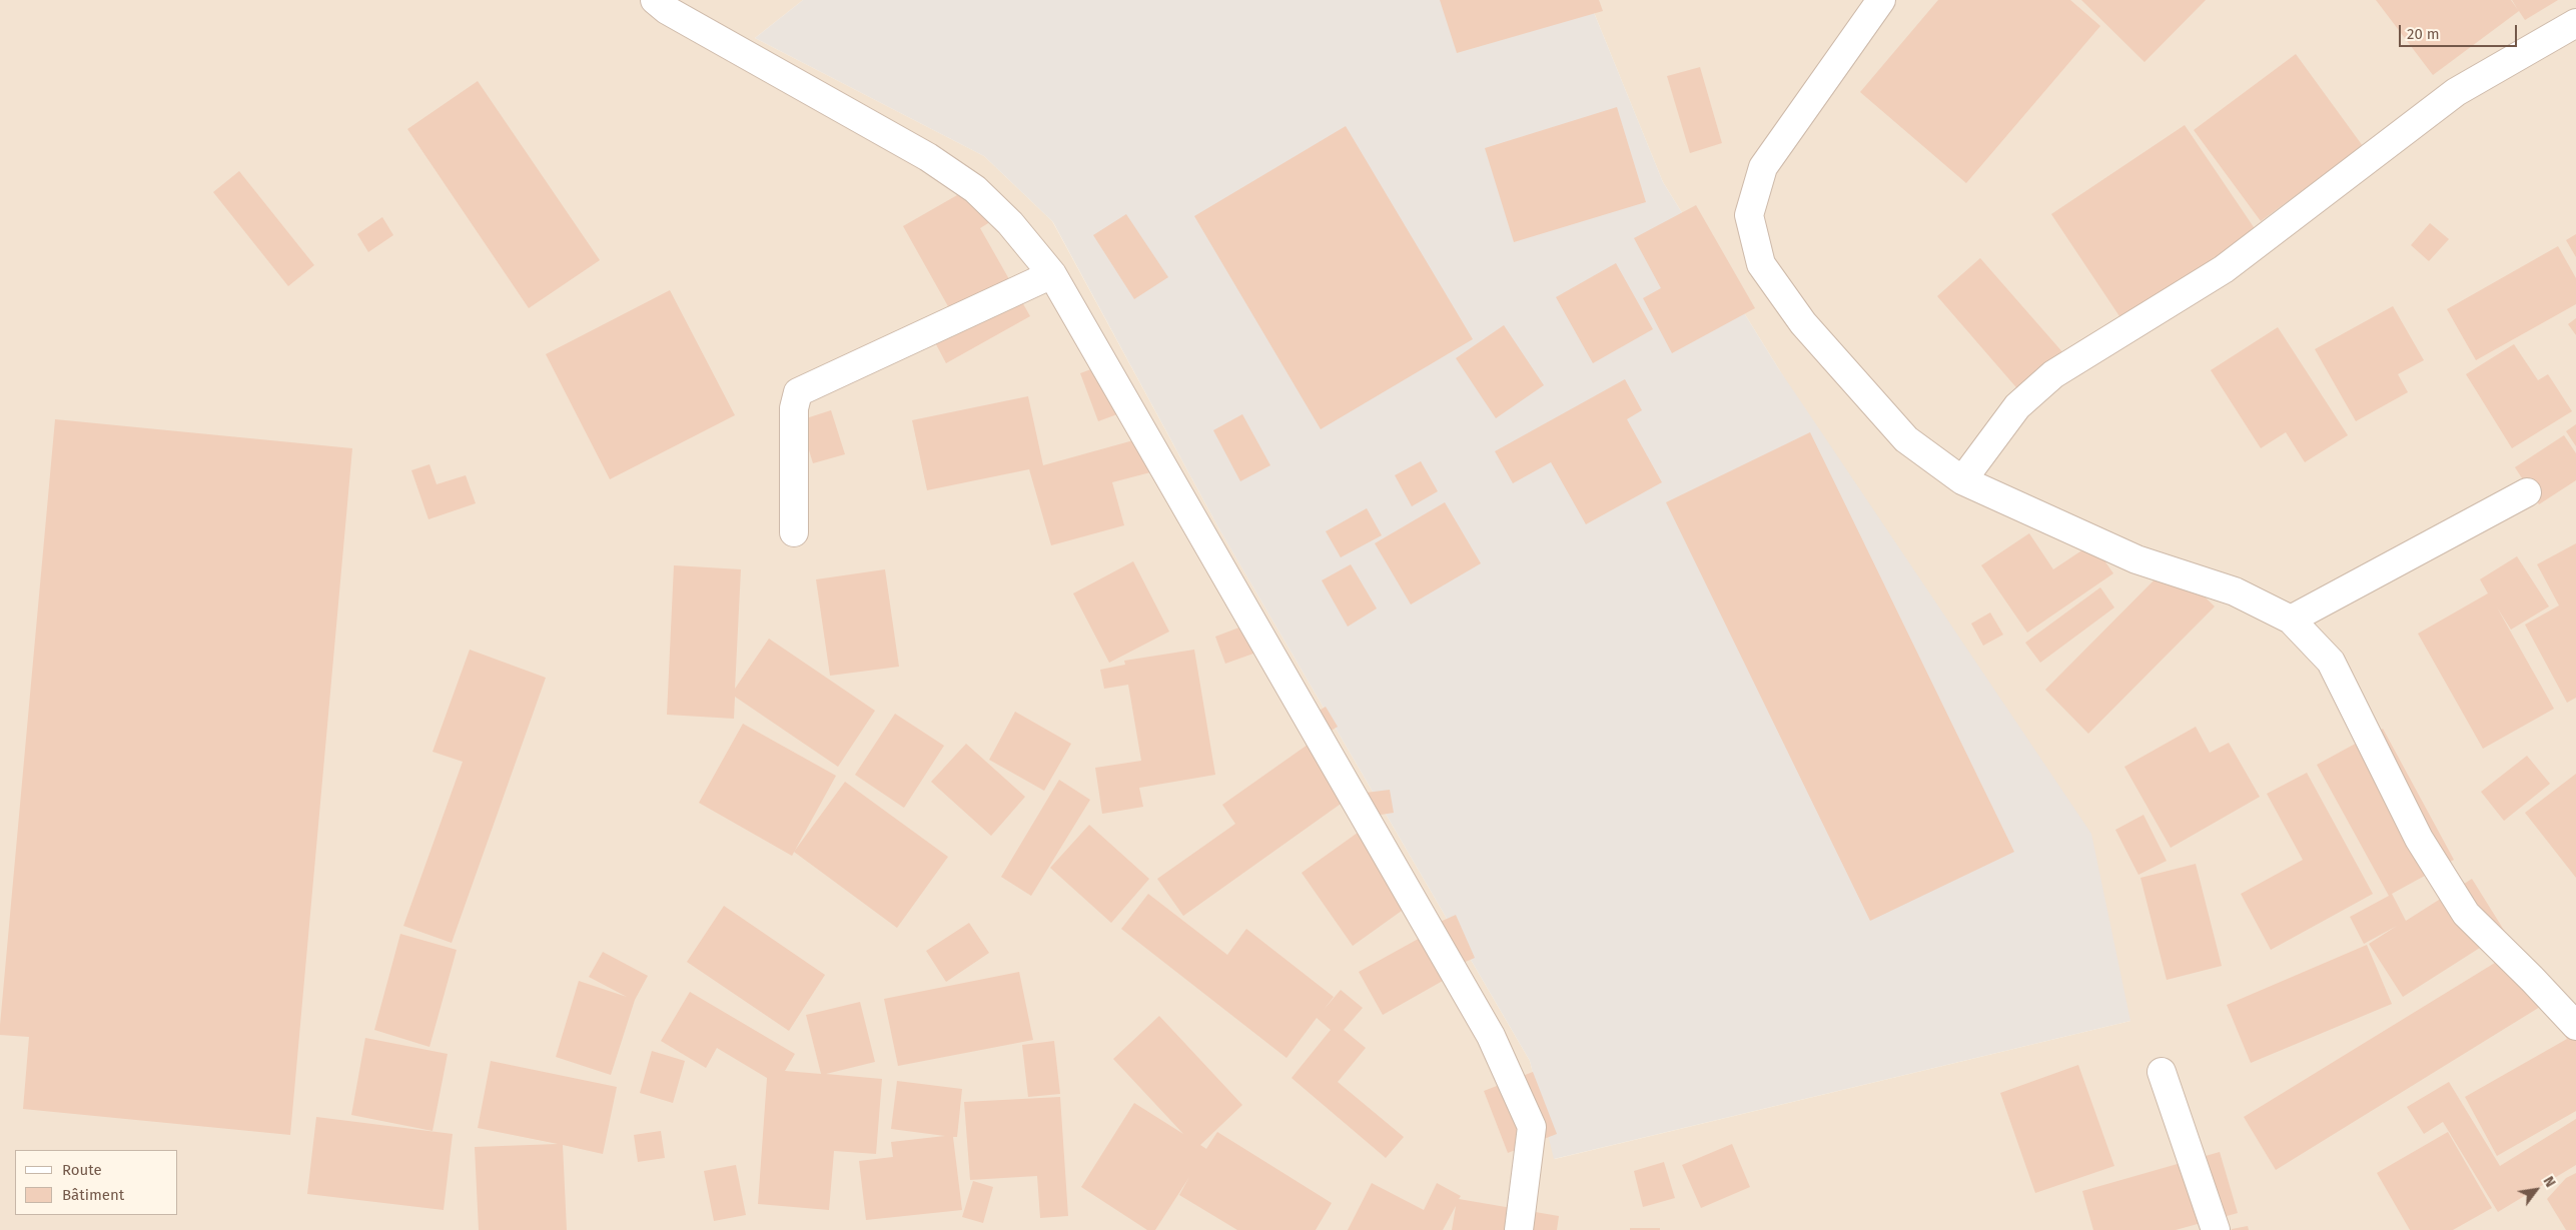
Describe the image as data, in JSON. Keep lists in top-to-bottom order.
{
  "legend": ["Route", "Bâtiment"],
  "scale_bar": "20 m",
  "north": "top right"
}
